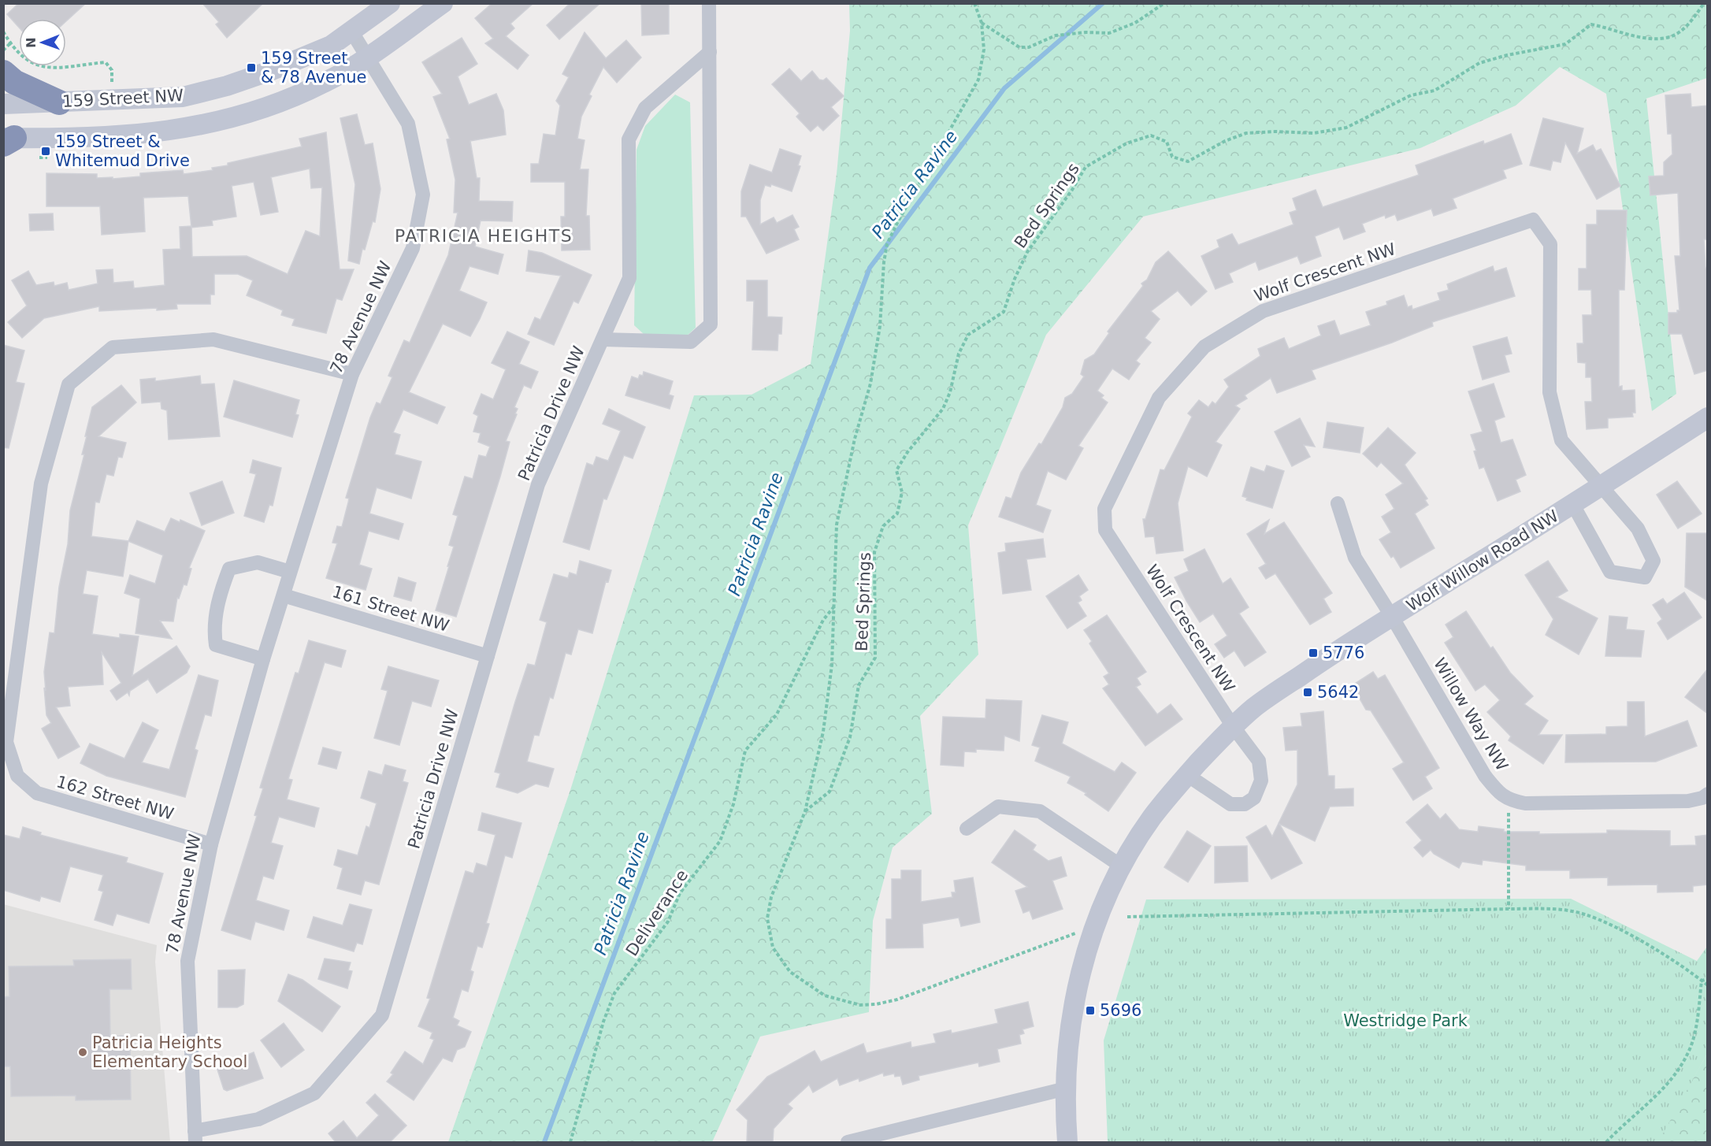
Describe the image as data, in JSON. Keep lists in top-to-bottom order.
{
  "streets": {
    "street": [
      "159 Street NW",
      "Wolf Crescent NW",
      "78 Avenue NW",
      "Patricia Drive NW",
      "Wolf Willow Road NW",
      "161 Street NW",
      "Willow Way NW",
      "162 Street NW"
    ],
    "path": ["Bed Springs", "Deliverance"]
  },
  "crossings": [
    ["159 Street NW", "78 Avenue NW"],
    ["Wolf Crescent NW", "Wolf Willow Road NW"],
    ["78 Avenue NW", "Patricia Drive NW"],
    ["78 Avenue NW", "161 Street NW"],
    ["78 Avenue NW", "162 Street NW"],
    ["Patricia Drive NW", "161 Street NW"],
    ["Wolf Willow Road NW", "Willow Way NW"]
  ],
  "districts": ["PATRICIA HEIGHTS"],
  "water": ["Patricia Ravine"],
  "parks": ["Westridge Park"],
  "places": {
    "transit": [
      "159 Street & 78 Avenue",
      "159 Street & Whitemud Drive",
      "5776",
      "5642",
      "5696"
    ],
    "other": ["Patricia Heights Elementary School"]
  },
  "north": "left"
}
